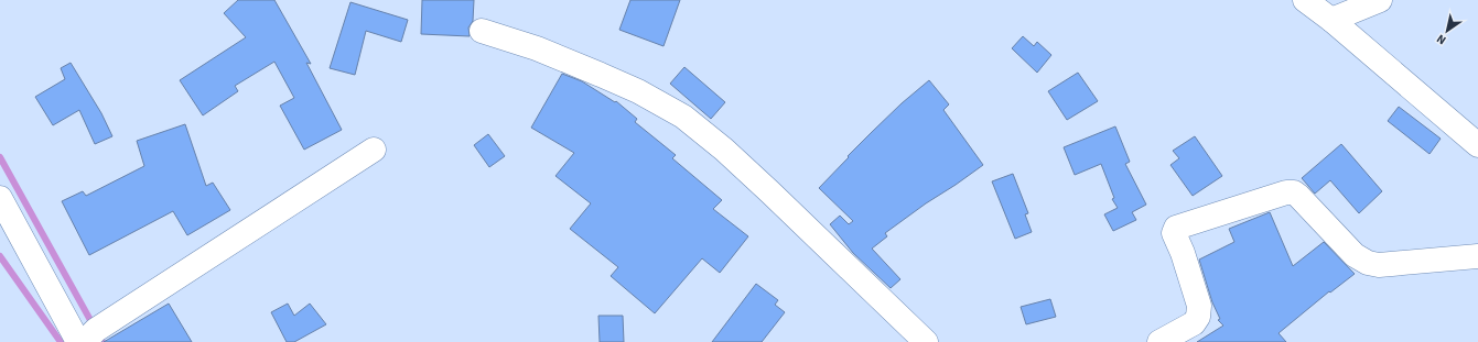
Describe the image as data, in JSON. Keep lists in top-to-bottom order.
{
  "north": "bottom left"
}
